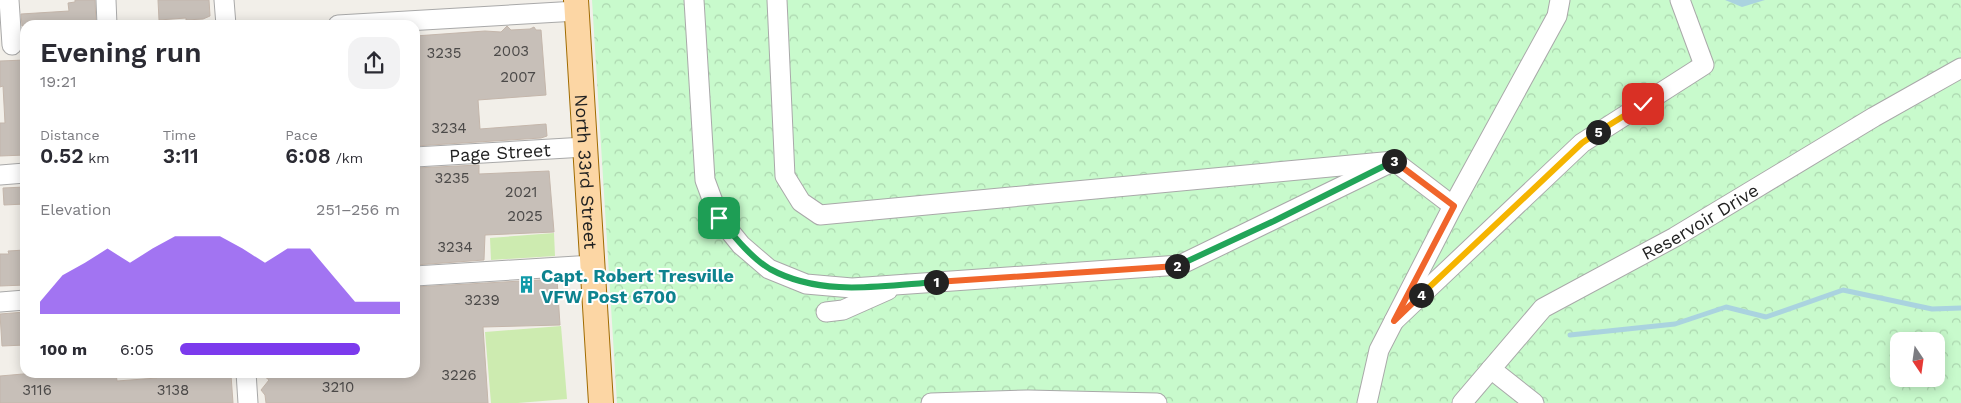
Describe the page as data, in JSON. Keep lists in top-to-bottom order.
{
  "streets": {
    "main road": ["North 33rd Street"],
    "street": ["Page Street", "Reservoir Drive"]
  },
  "crossings": [
    ["Page Street", "North 33rd Street"]
  ],
  "places": {
    "building": ["Capt. Robert Tresville VFW Post 6700"]
  },
  "house_numbers": [
    "2003",
    "3235",
    "2007",
    "3234",
    "3235",
    "2021",
    "2025",
    "3234",
    "3239",
    "3226",
    "3210",
    "3116",
    "3138"
  ],
  "north": "bottom",
  "page": {
    "heading": ["Evening run", "19:21"],
    "stats": [
      ["Distance", "0.52 km"],
      ["Time", "3:11"],
      ["Pace", "6:08 /km"]
    ],
    "pins": [
      "5",
      "3",
      "2",
      "1",
      "4"
    ],
    "chart": ["Elevation", "251–256 m"],
    "list": [
      {
        "name": "100 m",
        "note": "6:05"
      }
    ]
  }
}
